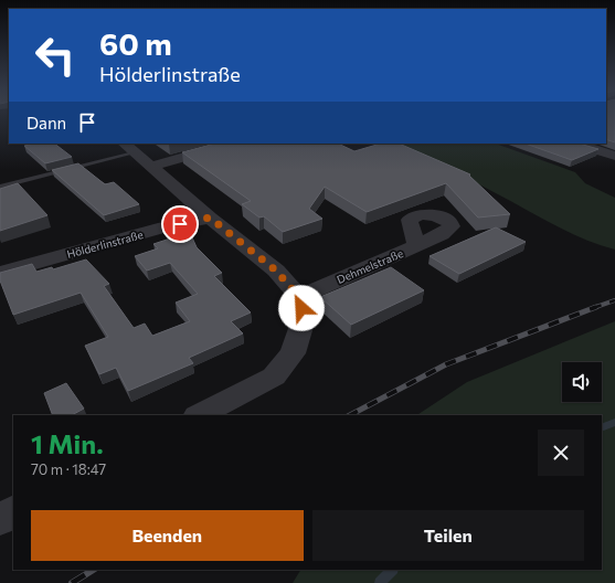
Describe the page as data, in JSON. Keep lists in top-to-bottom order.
{
  "streets": {
    "street": ["Hölderlinstraße", "Dehmelstraße"]
  },
  "page": {
    "turn": ["60 m", "Hölderlinstraße"],
    "then": "Dann",
    "heading": ["1 Min.", "70 m · 18:47"],
    "buttons": ["Beenden", "Teilen"]
  }
}
